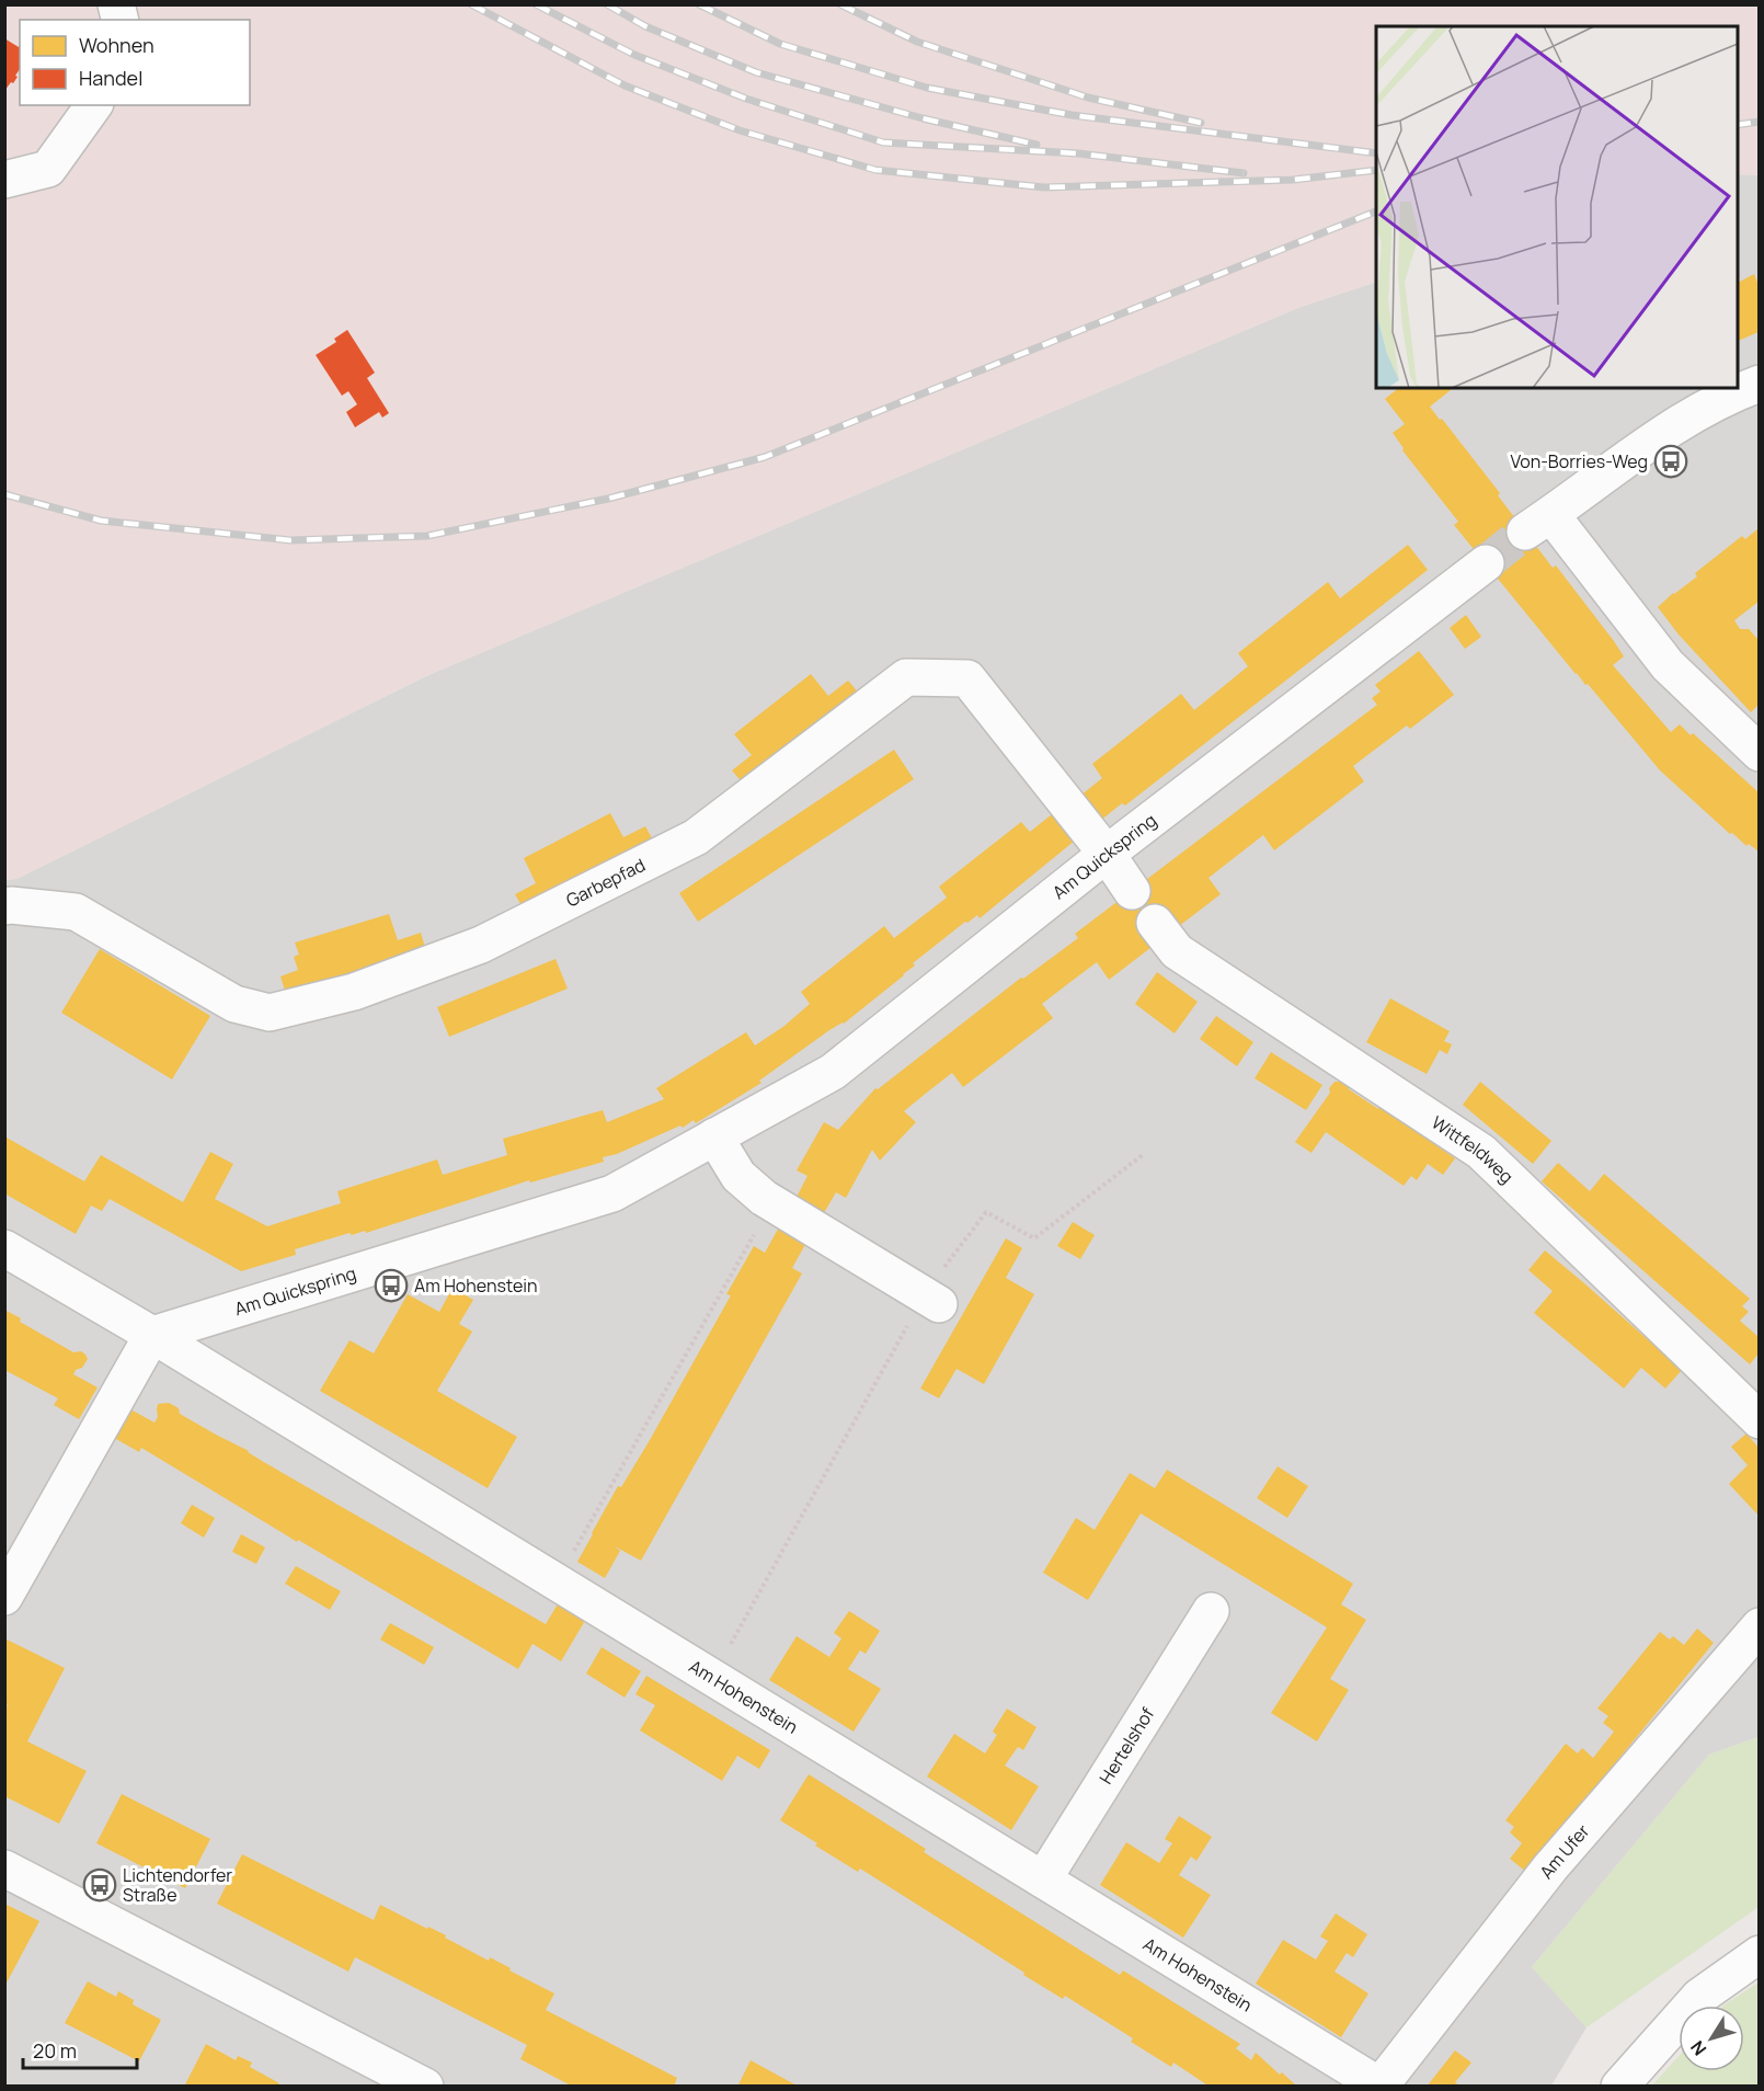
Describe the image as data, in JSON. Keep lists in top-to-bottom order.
{
  "streets": {
    "street": [
      "Am Quickspring",
      "Garbepfad",
      "Wittfeldweg",
      "Am Hohenstein",
      "Hertelshof",
      "Am Ufer"
    ]
  },
  "crossings": [
    ["Am Quickspring", "Garbepfad"],
    ["Am Quickspring", "Am Hohenstein"],
    ["Am Hohenstein", "Hertelshof"],
    ["Am Hohenstein", "Am Ufer"]
  ],
  "places": {
    "bus stop": ["Von-Borries-Weg", "Am Hohenstein", "Lichtendorfer Straße"]
  },
  "legend": ["Wohnen", "Handel"],
  "scale_bar": "20 m",
  "north": "bottom left"
}
